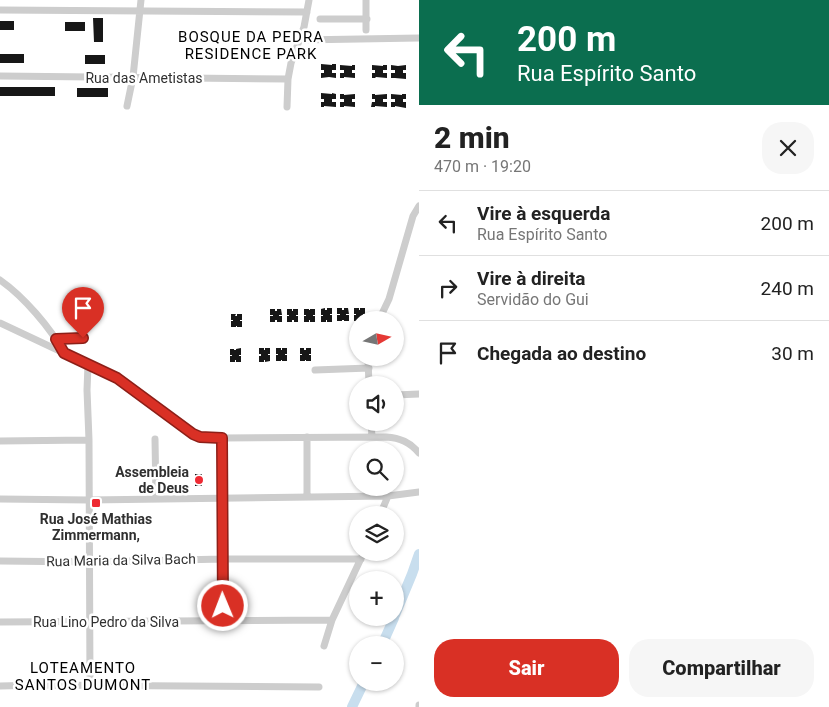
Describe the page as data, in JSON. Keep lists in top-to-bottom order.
{
  "streets": {
    "street": ["Rua das Ametistas", "Rua Maria da Silva Bach", "Rua Lino Pedro da Silva"]
  },
  "districts": ["BOSQUE DA PEDRA RESIDENCE PARK", "LOTEAMENTO SANTOS DUMONT"],
  "places": {
    "other": ["Assembleia de Deus"],
    "transit": ["Rua José Mathias Zimmermann,"]
  },
  "north": "right",
  "page": {
    "turn": ["200 m", "Rua Espírito Santo"],
    "heading": ["2 min", "470 m · 19:20"],
    "list": [
      {
        "name": "Vire à esquerda",
        "note": "Rua Espírito Santo",
        "value": "200 m"
      },
      {
        "name": "Vire à direita",
        "note": "Servidão do Gui",
        "value": "240 m"
      },
      {
        "name": "Chegada ao destino",
        "value": "30 m"
      }
    ],
    "map_buttons": ["+", "−"],
    "buttons": ["Sair", "Compartilhar"]
  }
}
